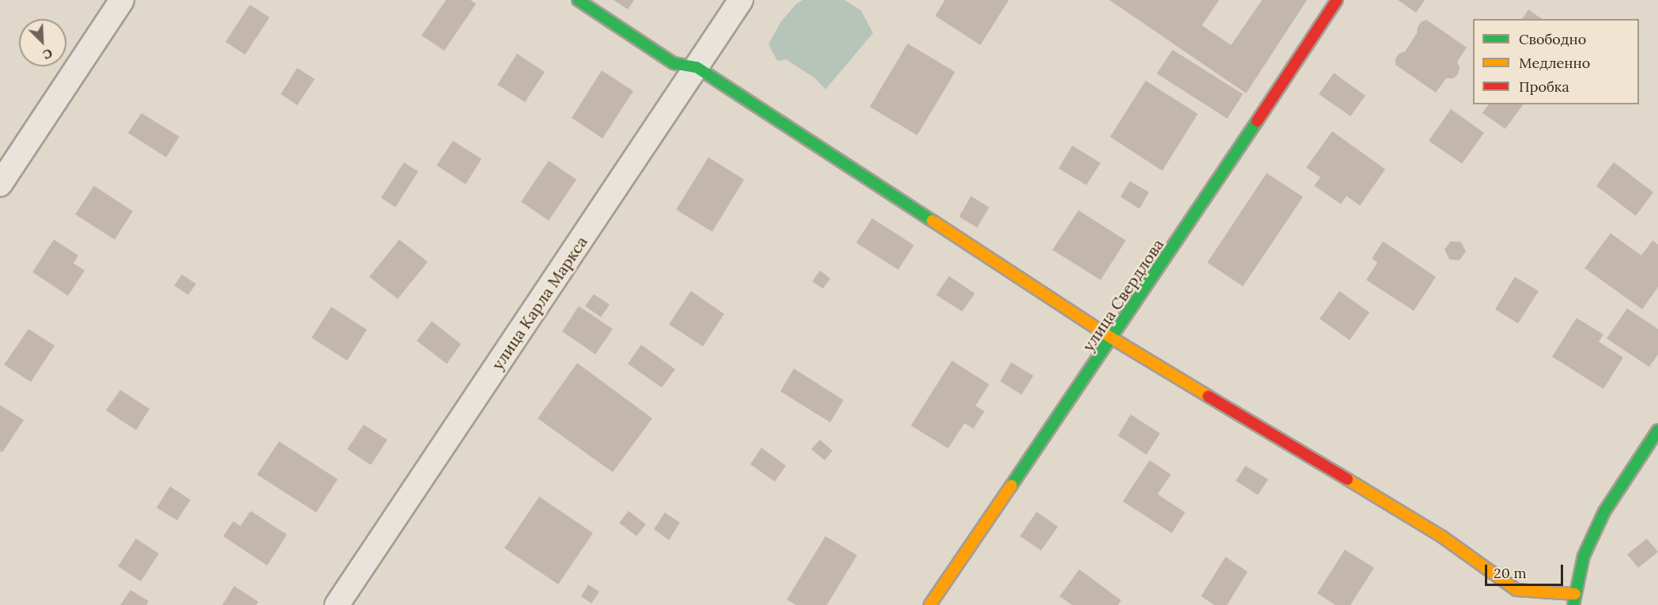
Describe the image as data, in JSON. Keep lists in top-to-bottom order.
{
  "streets": {
    "street": ["улица Свердлова", "улица Карла Маркса"]
  },
  "legend": ["Свободно", "Медленно", "Пробка"],
  "scale_bar": "20 m",
  "north": "bottom right"
}
